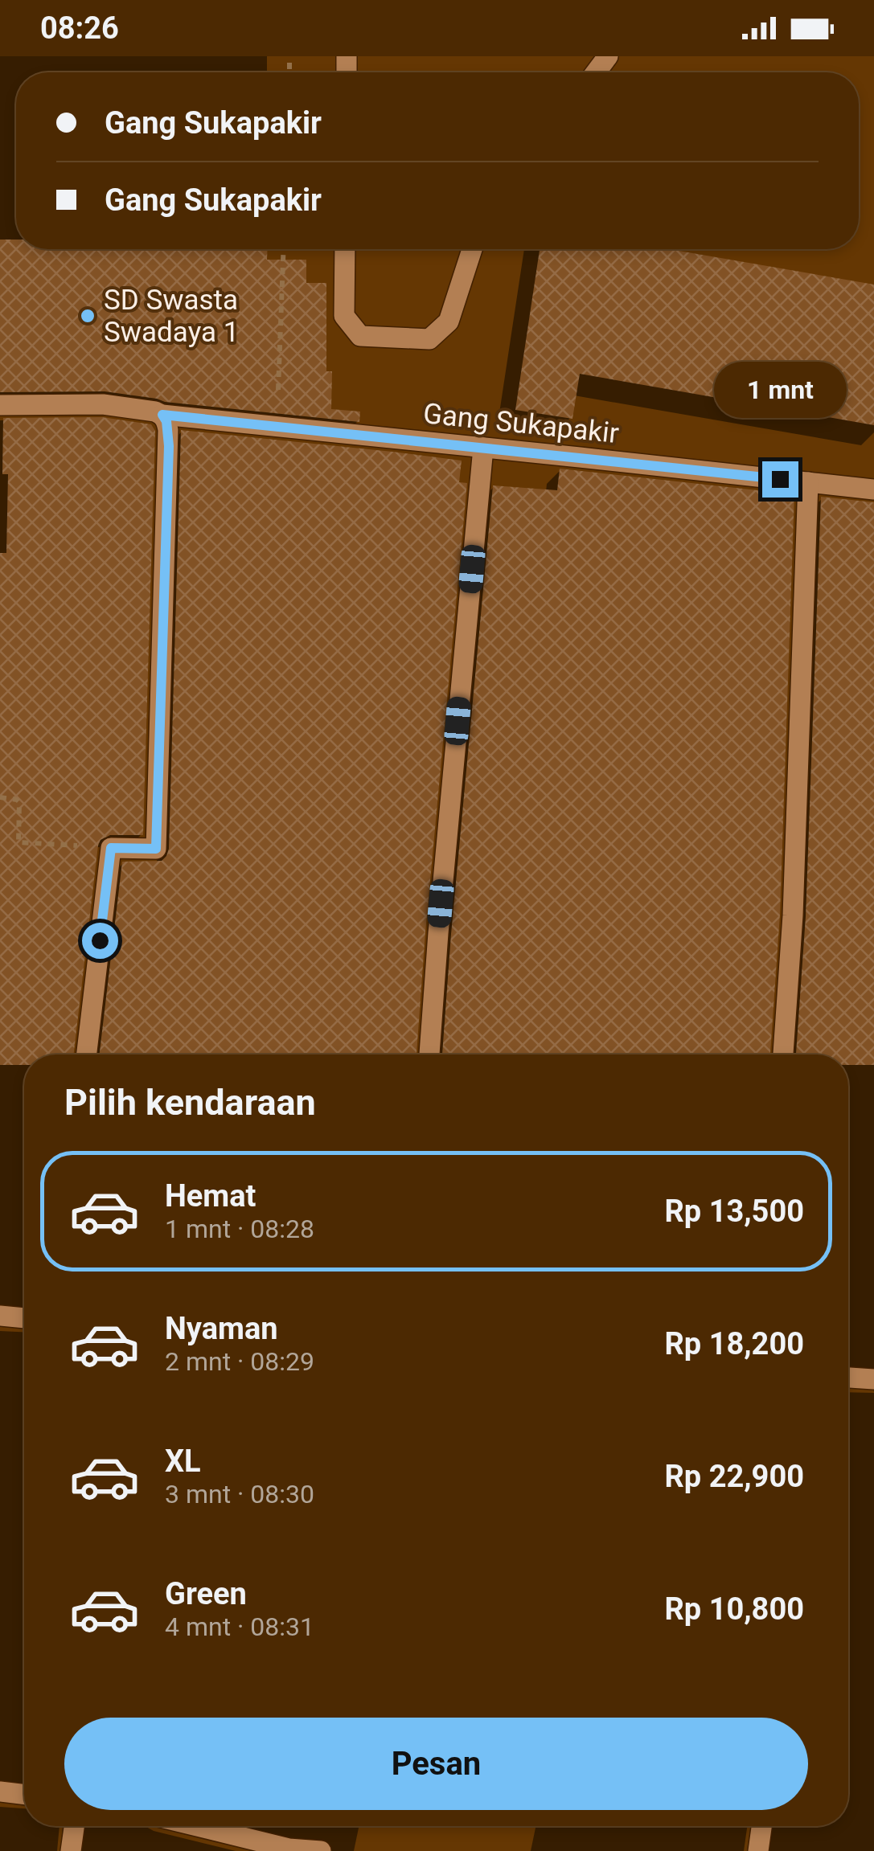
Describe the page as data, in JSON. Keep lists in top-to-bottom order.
{
  "streets": {
    "street": ["Gang Sukapakir"]
  },
  "places": ["SD Swasta Swadaya 1"],
  "page": {
    "status": "08:26",
    "banner": ["Gang Sukapakir", "Gang Sukapakir"],
    "bubble": "1 mnt",
    "heading": "Pilih kendaraan",
    "list": [
      {
        "name": "Hemat",
        "note": "1 mnt · 08:28",
        "value": "Rp 13,500"
      },
      {
        "name": "Nyaman",
        "note": "2 mnt · 08:29",
        "value": "Rp 18,200"
      },
      {
        "name": "XL",
        "note": "3 mnt · 08:30",
        "value": "Rp 22,900"
      },
      {
        "name": "Green",
        "note": "4 mnt · 08:31",
        "value": "Rp 10,800"
      }
    ],
    "buttons": "Pesan"
  }
}
